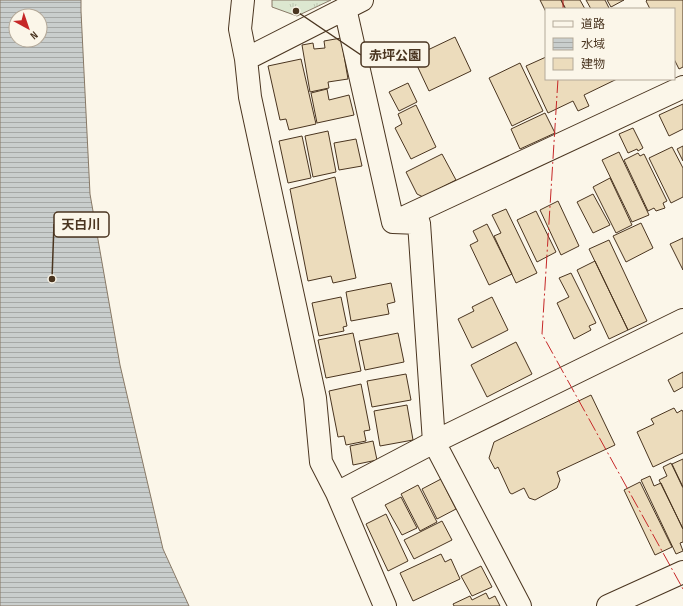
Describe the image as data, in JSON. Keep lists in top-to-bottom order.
{
  "places": ["赤坪公園", "天白川"],
  "legend": ["道路", "水域", "建物"],
  "north": "bottom right"
}
